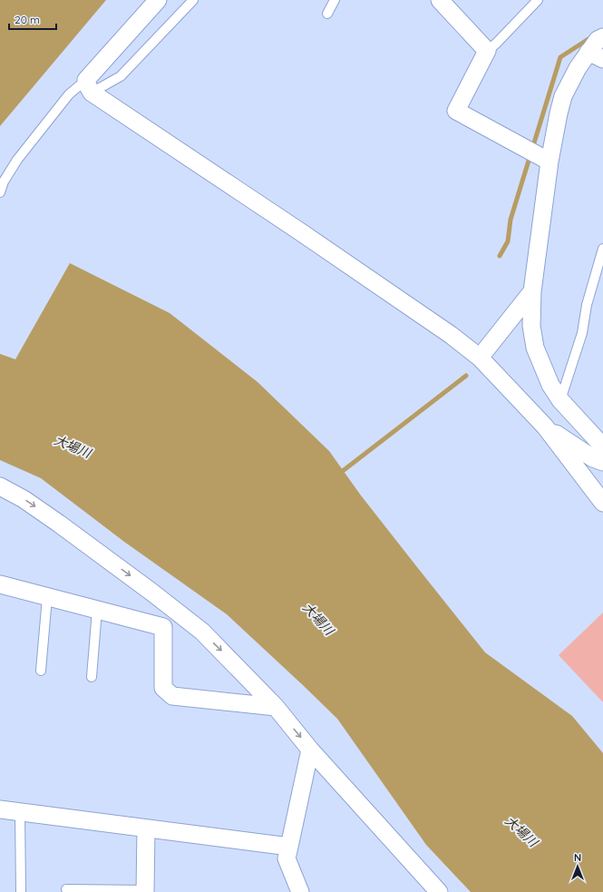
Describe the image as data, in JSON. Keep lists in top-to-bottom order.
{
  "water": ["大場川"],
  "scale_bar": "20 m",
  "north": "top"
}
